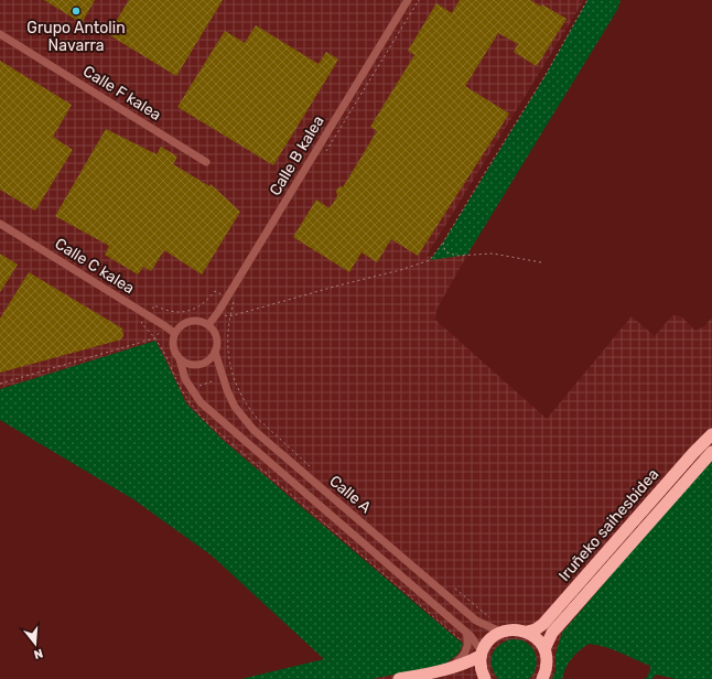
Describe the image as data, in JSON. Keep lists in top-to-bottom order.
{
  "streets": {
    "highway": ["Iruñeko saihesbidea"],
    "street": [
      "Calle F kalea",
      "Calle B kalea",
      "Calle C kalea",
      "Calle A"
    ]
  },
  "crossings": [
    ["Calle B kalea", "Calle C kalea"],
    ["Calle B kalea", "Calle A"],
    ["Calle C kalea", "Calle A"]
  ],
  "places": ["Grupo Antolin Navarra"],
  "north": "bottom"
}
